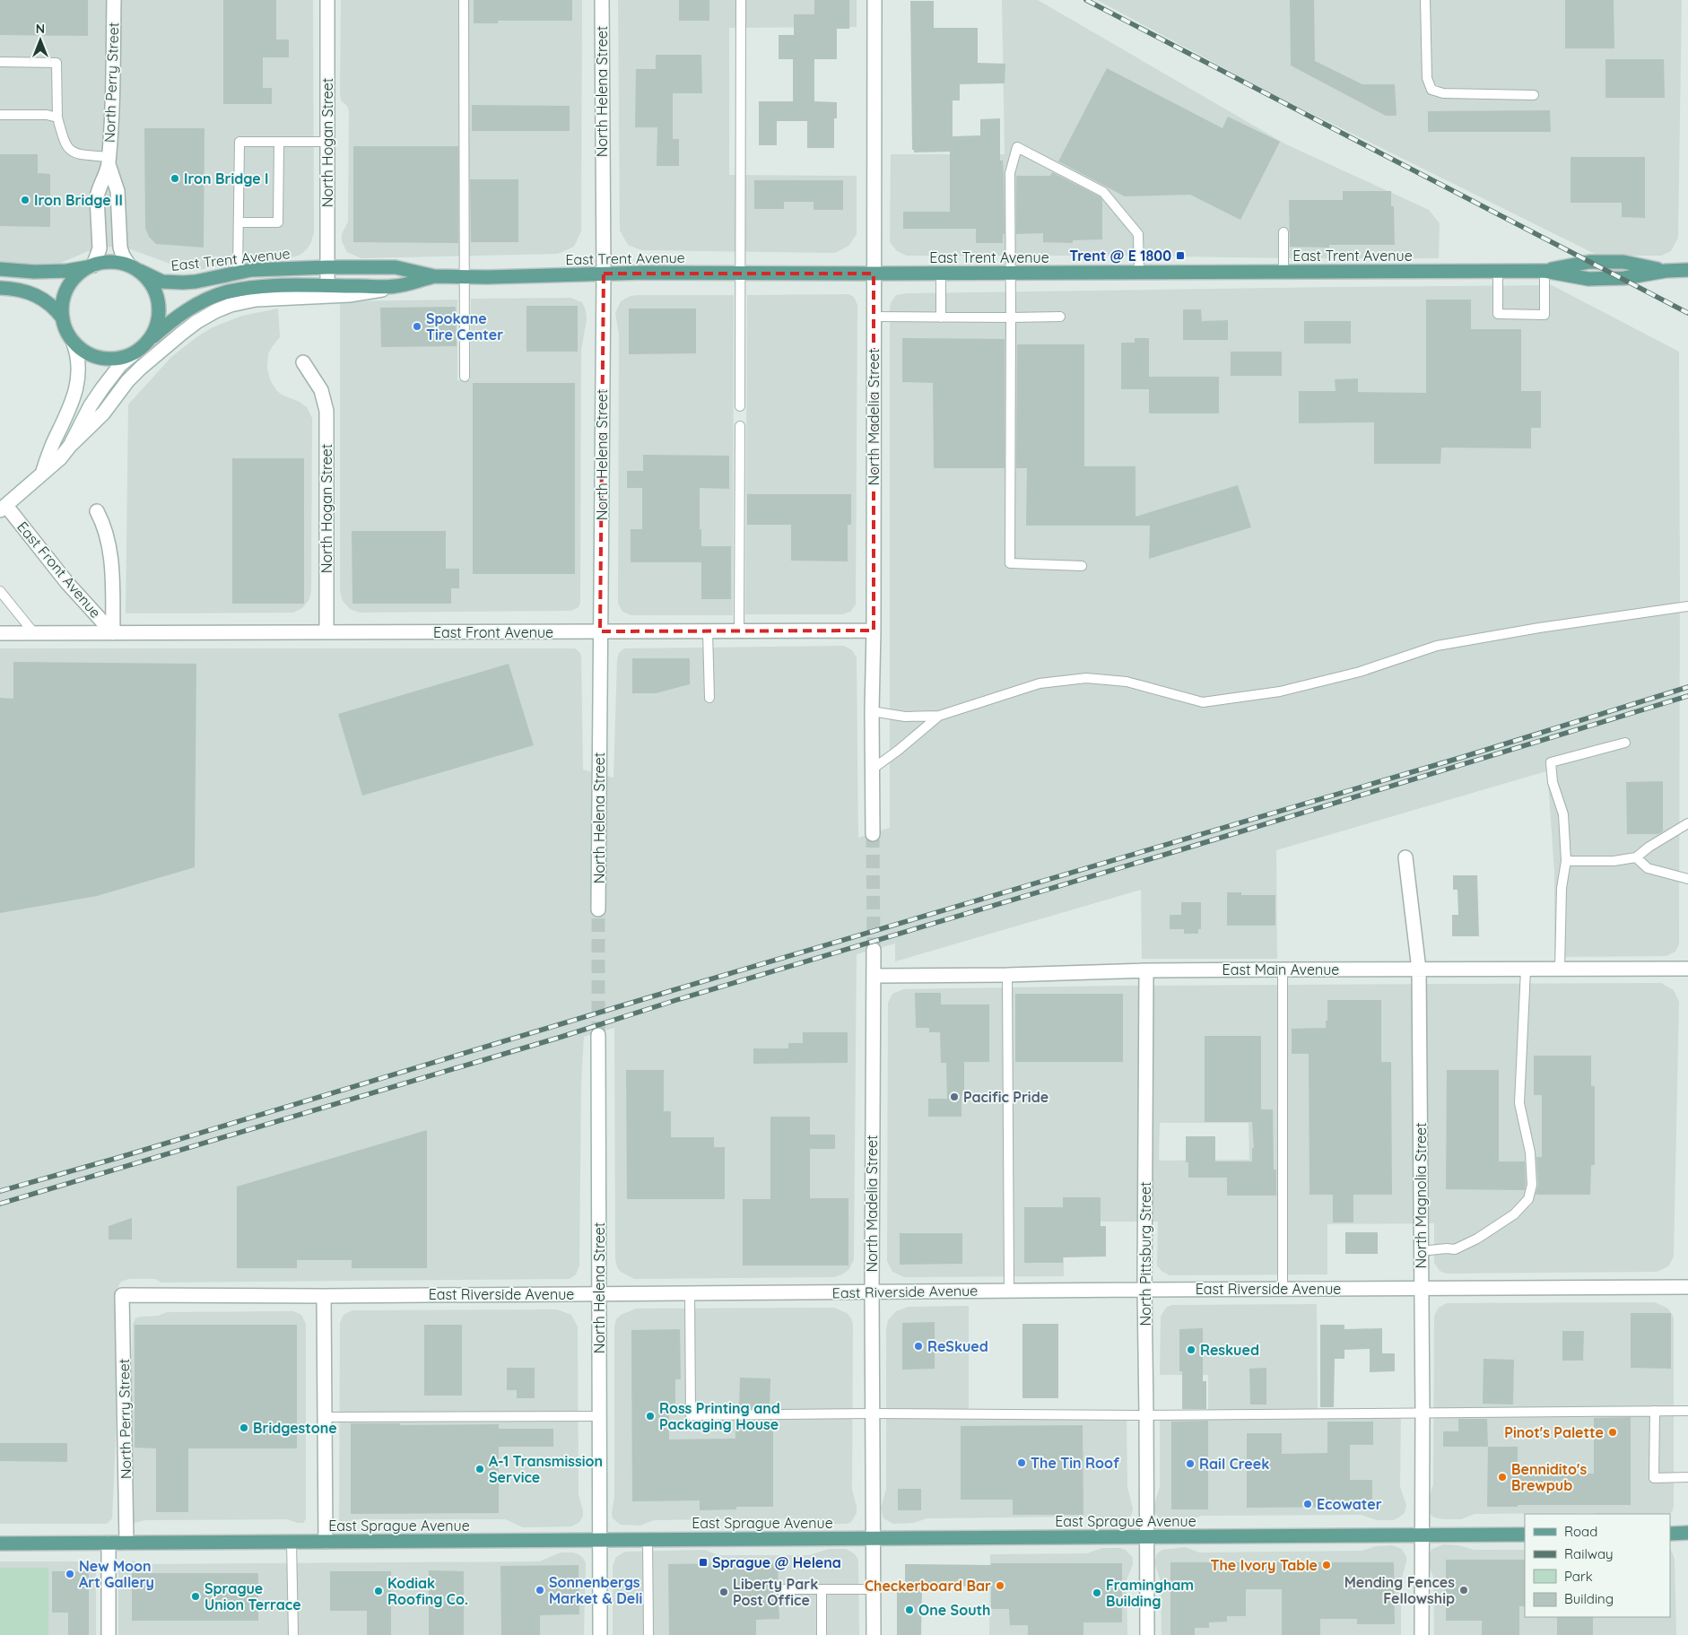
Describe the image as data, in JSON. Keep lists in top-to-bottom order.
{
  "streets": {
    "main road": ["East Trent Avenue", "East Sprague Avenue"],
    "street": [
      "North Perry Street",
      "North Helena Street",
      "North Hogan Street",
      "North Madelia Street",
      "East Front Avenue",
      "East Main Avenue",
      "North Magnolia Street",
      "North Pittsburg Street",
      "East Riverside Avenue"
    ]
  },
  "crossings": [
    ["North Perry Street", "East Trent Avenue"],
    ["North Perry Street", "East Riverside Avenue"],
    ["North Perry Street", "East Sprague Avenue"],
    ["North Helena Street", "East Trent Avenue"],
    ["North Helena Street", "East Front Avenue"],
    ["North Helena Street", "East Riverside Avenue"],
    ["North Helena Street", "East Sprague Avenue"],
    ["North Hogan Street", "East Trent Avenue"],
    ["North Hogan Street", "East Front Avenue"],
    ["East Trent Avenue", "North Madelia Street"],
    ["North Madelia Street", "East Front Avenue"],
    ["North Madelia Street", "East Main Avenue"],
    ["North Madelia Street", "East Riverside Avenue"],
    ["North Madelia Street", "East Sprague Avenue"],
    ["East Main Avenue", "North Magnolia Street"],
    ["East Main Avenue", "North Pittsburg Street"],
    ["North Magnolia Street", "East Riverside Avenue"],
    ["North Magnolia Street", "East Sprague Avenue"],
    ["North Pittsburg Street", "East Riverside Avenue"],
    ["North Pittsburg Street", "East Sprague Avenue"]
  ],
  "places": {
    "other": [
      "Iron Bridge I",
      "Iron Bridge II",
      "Spokane Tire Center",
      "Pacific Pride",
      "ReSkued",
      "Reskued",
      "Ross Printing and Packaging House",
      "Bridgestone",
      "Pinot's Palette",
      "The Tin Roof",
      "Rail Creek",
      "A-1 Transmission Service",
      "Bennidito's Brewpub",
      "Ecowater",
      "The Ivory Table",
      "New Moon Art Gallery",
      "Checkerboard Bar",
      "Sonnenbergs Market & Deli",
      "Mending Fences Fellowship",
      "Kodiak Roofing Co.",
      "Liberty Park Post Office",
      "Framingham Building",
      "Sprague Union Terrace",
      "One South"
    ],
    "transit": ["Trent @ E 1800", "Sprague @ Helena"]
  },
  "legend": [
    "Road",
    "Railway",
    "Park",
    "Building"
  ],
  "north": "top"
}
